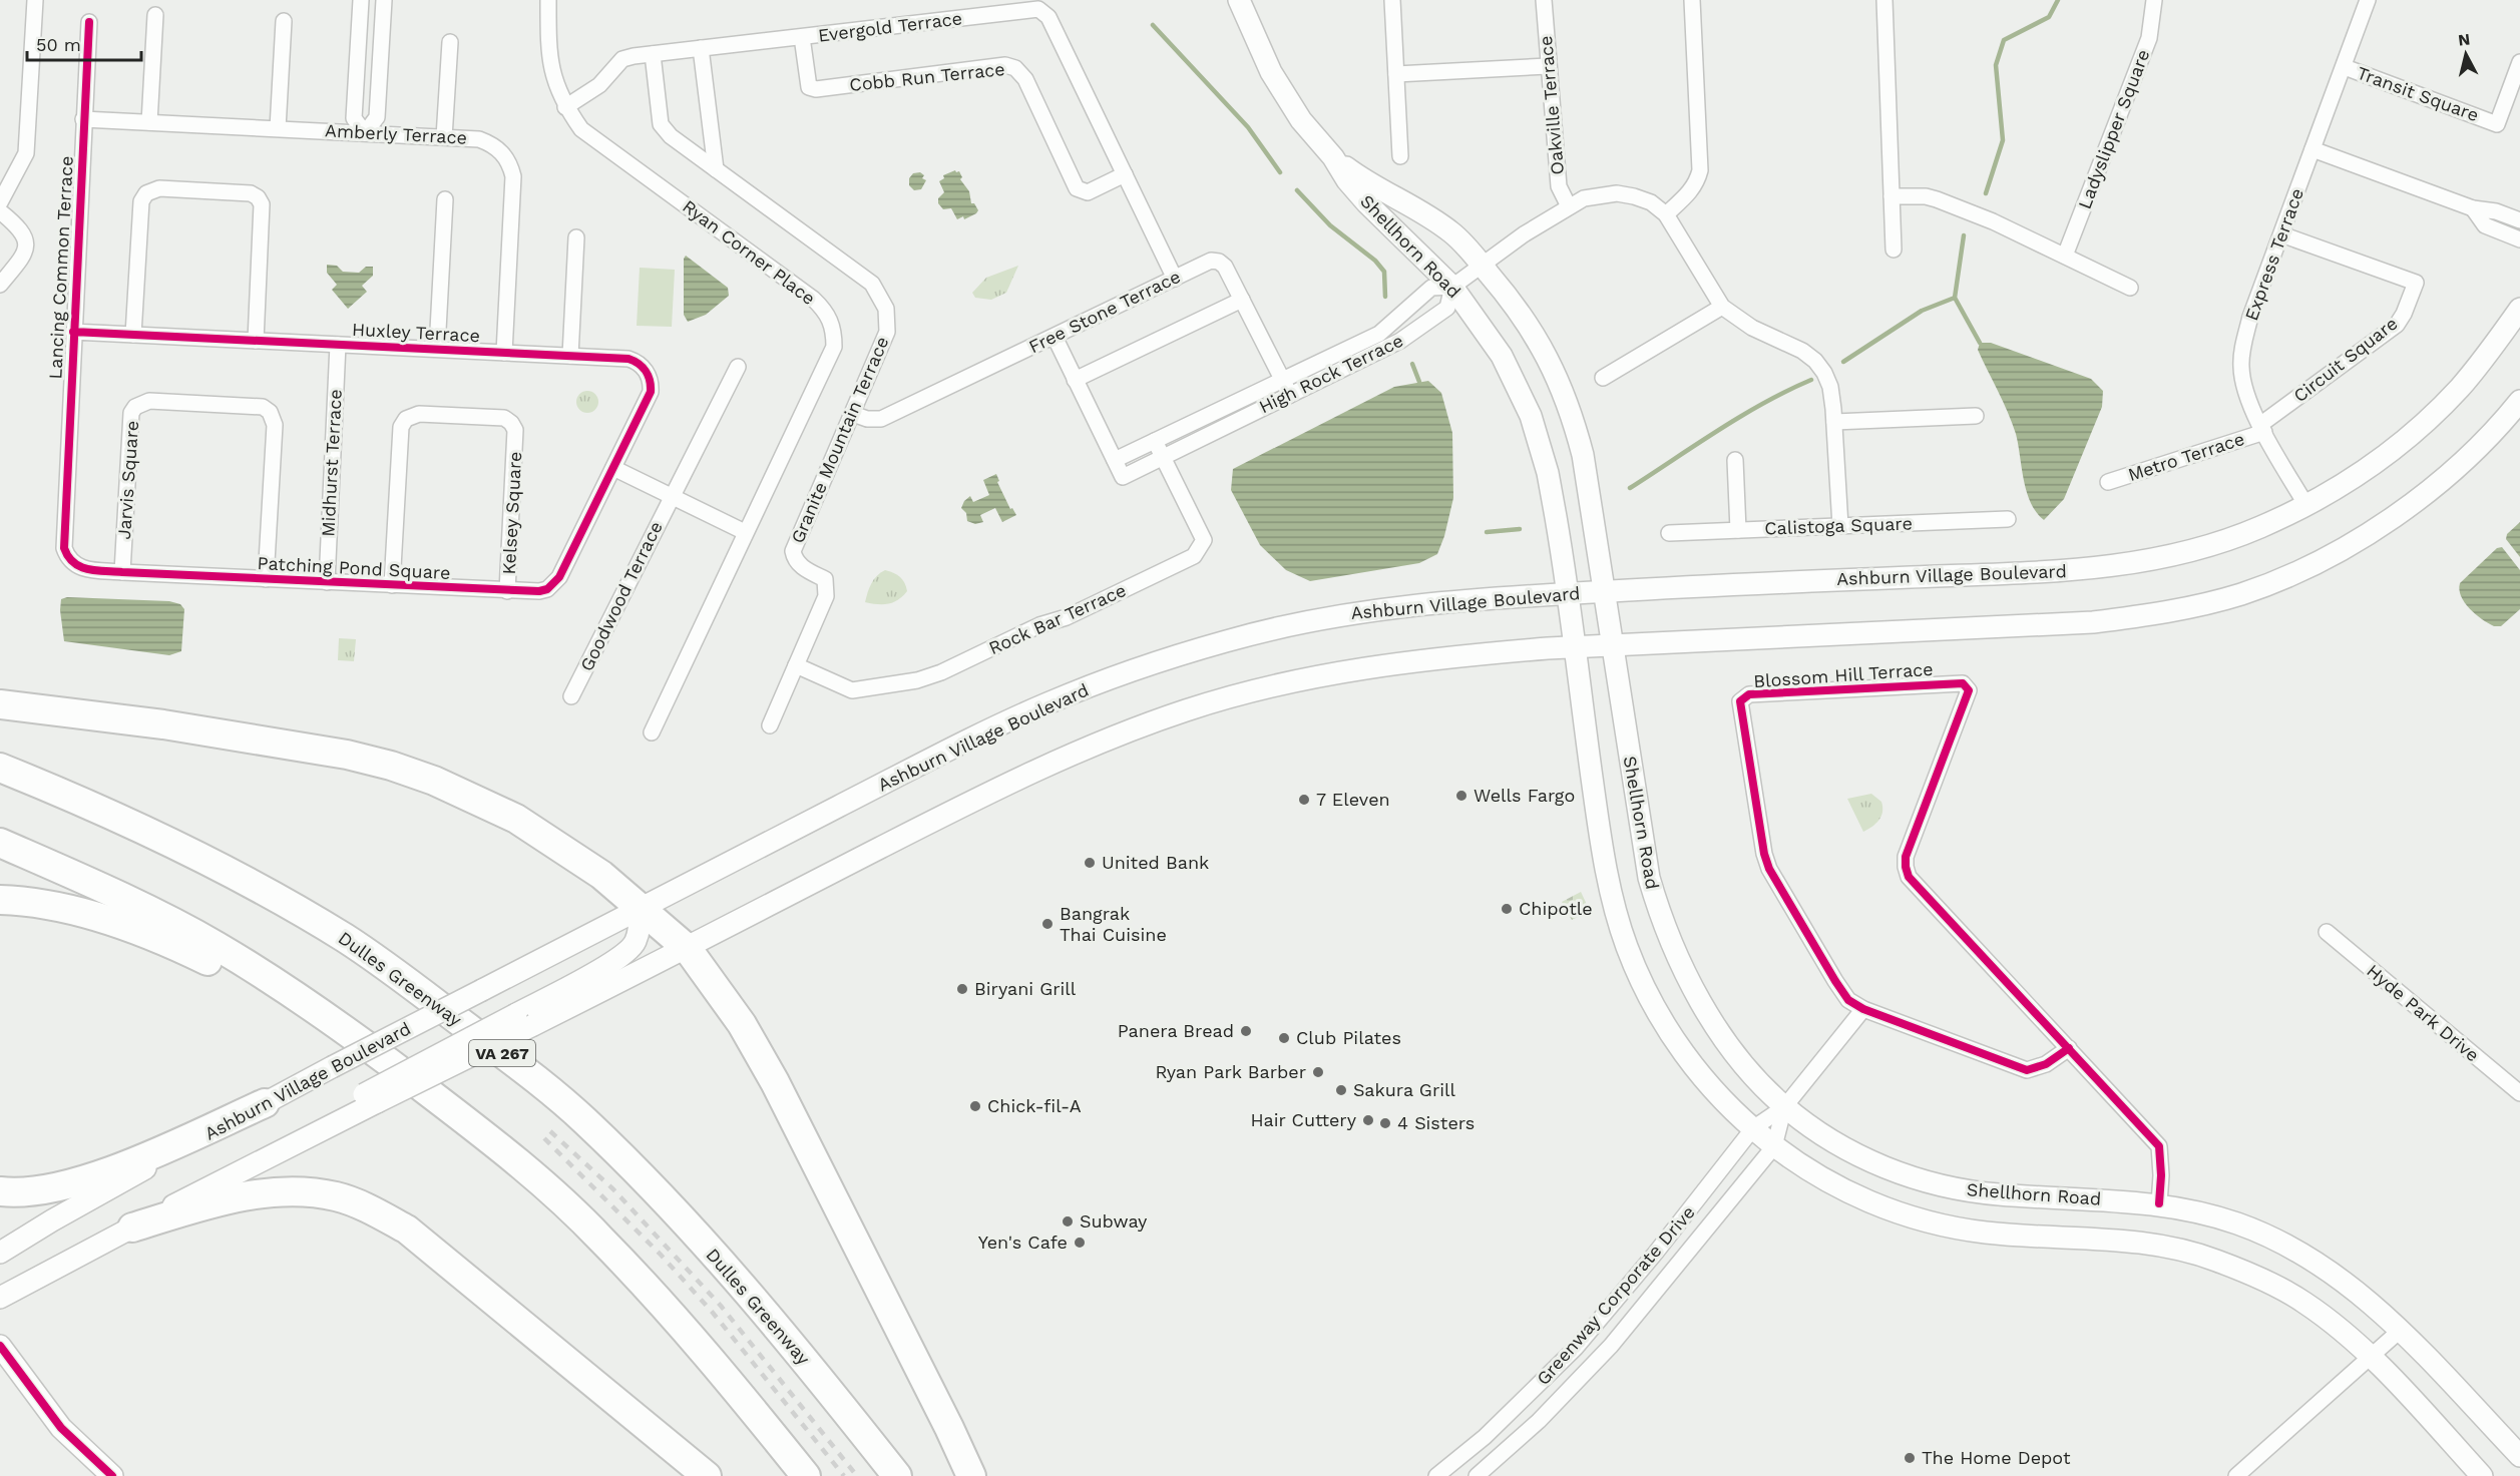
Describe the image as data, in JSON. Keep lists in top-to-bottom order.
{
  "streets": {
    "highway": ["Dulles Greenway", "VA 267"],
    "main road": ["Shellhorn Road", "Ashburn Village Boulevard"],
    "street": [
      "Evergold Terrace",
      "Cobb Run Terrace",
      "Transit Square",
      "Oakville Terrace",
      "Ladyslipper Square",
      "Amberly Terrace",
      "Ryan Corner Place",
      "Express Terrace",
      "Lancing Common Terrace",
      "Free Stone Terrace",
      "Huxley Terrace",
      "Circuit Square",
      "High Rock Terrace",
      "Granite Mountain Terrace",
      "Metro Terrace",
      "Midhurst Terrace",
      "Jarvis Square",
      "Kelsey Square",
      "Calistoga Square",
      "Patching Pond Square",
      "Goodwood Terrace",
      "Rock Bar Terrace",
      "Blossom Hill Terrace",
      "Hyde Park Drive",
      "Greenway Corporate Drive"
    ]
  },
  "crossings": [
    ["Evergold Terrace", "Cobb Run Terrace"],
    ["Evergold Terrace", "Ryan Corner Place"],
    ["Evergold Terrace", "Free Stone Terrace"],
    ["Evergold Terrace", "Granite Mountain Terrace"],
    ["Transit Square", "Express Terrace"],
    ["Amberly Terrace", "Lancing Common Terrace"],
    ["Amberly Terrace", "Huxley Terrace"],
    ["Shellhorn Road", "High Rock Terrace"],
    ["Shellhorn Road", "Ashburn Village Boulevard"],
    ["Shellhorn Road", "Blossom Hill Terrace"],
    ["Shellhorn Road", "Greenway Corporate Drive"],
    ["Express Terrace", "Circuit Square"],
    ["Express Terrace", "Metro Terrace"],
    ["Express Terrace", "Ashburn Village Boulevard"],
    ["Lancing Common Terrace", "Huxley Terrace"],
    ["Lancing Common Terrace", "Patching Pond Square"],
    ["Free Stone Terrace", "High Rock Terrace"],
    ["Free Stone Terrace", "Granite Mountain Terrace"],
    ["Huxley Terrace", "Midhurst Terrace"],
    ["Huxley Terrace", "Patching Pond Square"],
    ["Circuit Square", "Metro Terrace"],
    ["High Rock Terrace", "Rock Bar Terrace"],
    ["Granite Mountain Terrace", "Rock Bar Terrace"],
    ["Midhurst Terrace", "Patching Pond Square"],
    ["Jarvis Square", "Patching Pond Square"],
    ["Kelsey Square", "Patching Pond Square"]
  ],
  "places": [
    "Wells Fargo",
    "7 Eleven",
    "United Bank",
    "Chipotle",
    "Bangrak Thai Cuisine",
    "Biryani Grill",
    "Panera Bread",
    "Club Pilates",
    "Ryan Park Barber",
    "Sakura Grill",
    "Chick-fil-A",
    "Hair Cuttery",
    "4 Sisters",
    "Subway",
    "Yen's Cafe",
    "The Home Depot"
  ],
  "scale_bar": "50 m",
  "north": "top"
}
